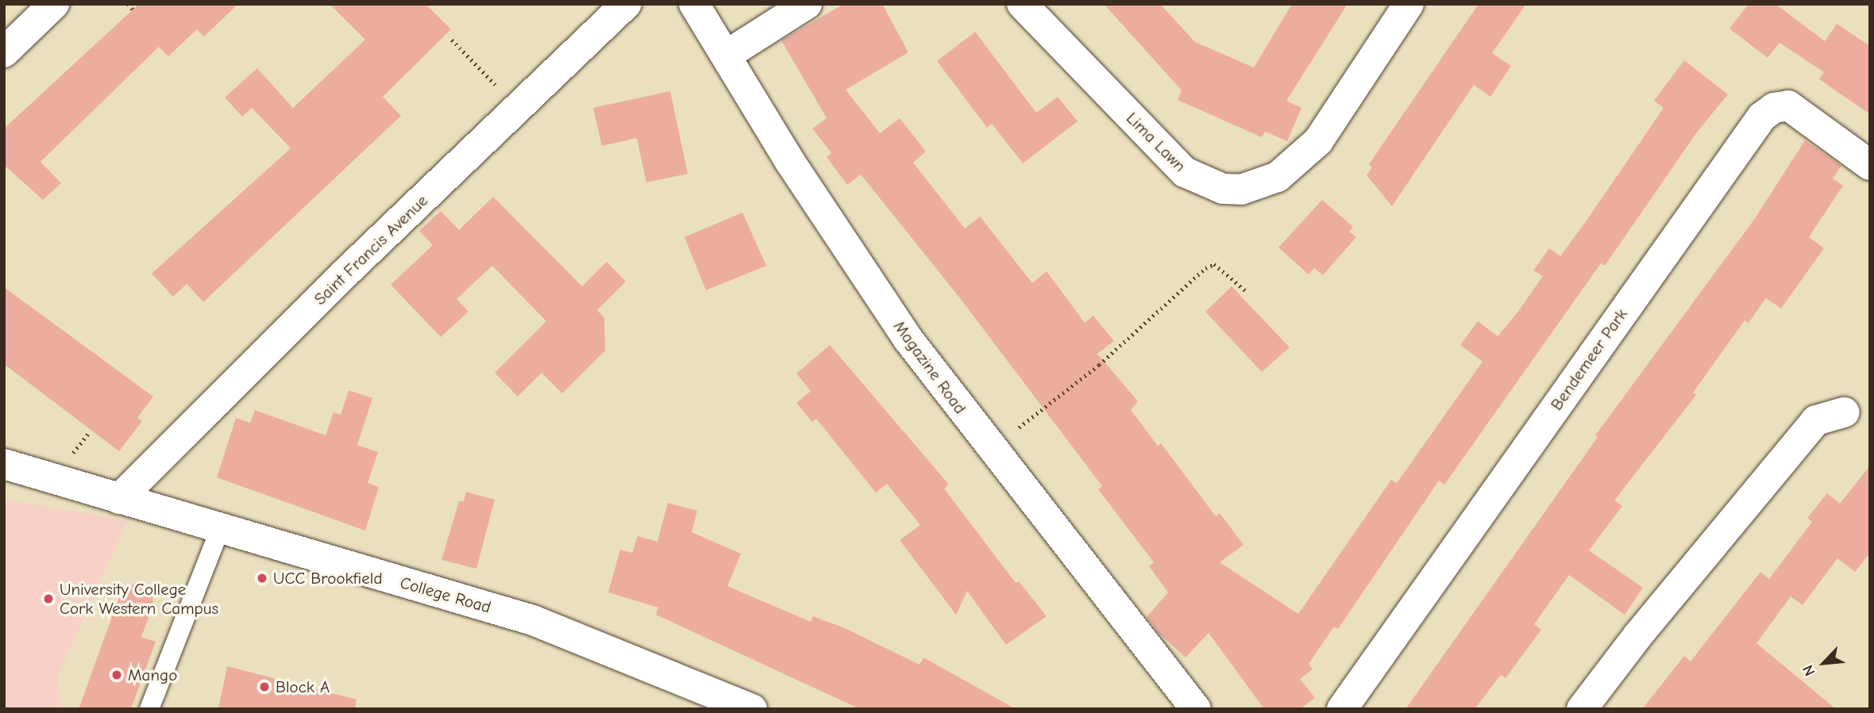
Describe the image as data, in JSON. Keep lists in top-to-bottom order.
{
  "streets": {
    "street": [
      "Lima Lawn",
      "Saint Francis Avenue",
      "Bendemeer Park",
      "Magazine Road",
      "College Road"
    ]
  },
  "crossings": [
    ["Saint Francis Avenue", "College Road"]
  ],
  "places": [
    "UCC Brookfield",
    "University College Cork Western Campus",
    "Mango",
    "Block A"
  ],
  "north": "bottom left"
}
